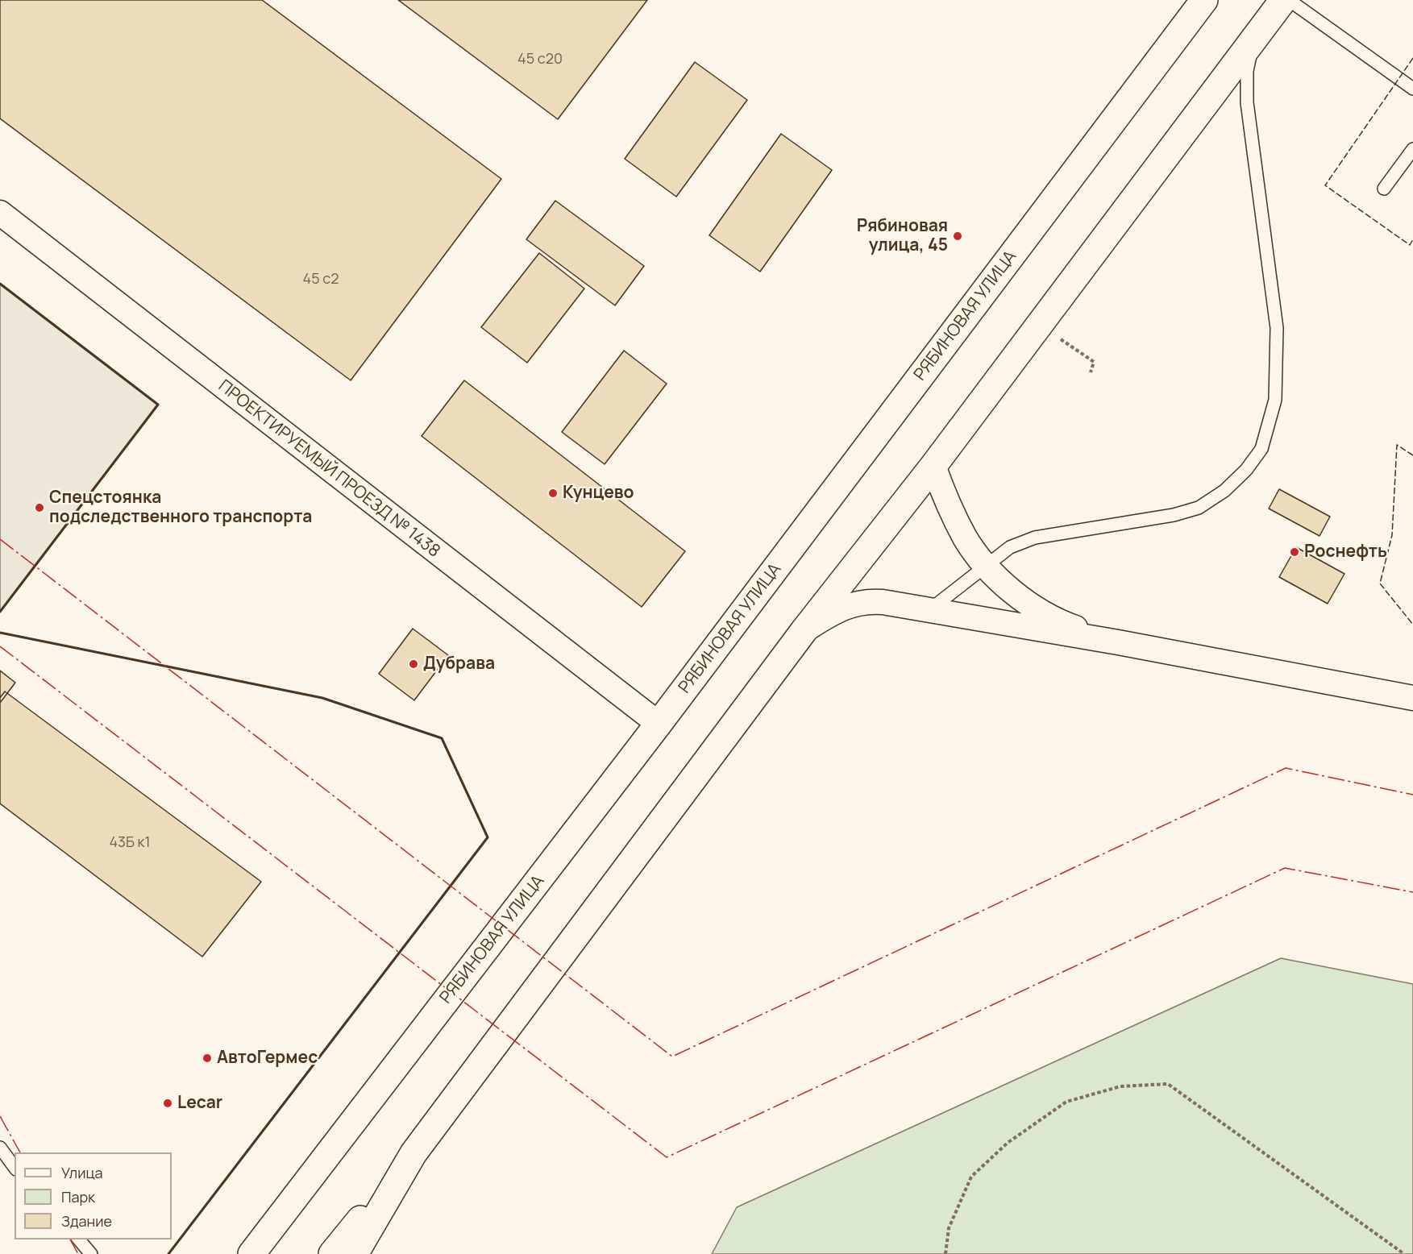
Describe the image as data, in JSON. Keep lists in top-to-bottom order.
{
  "streets": {
    "main road": ["РЯБИНОВАЯ УЛИЦА"],
    "street": ["ПРОЕКТИРУЕМЫЙ ПРОЕЗД № 1438"]
  },
  "crossings": [
    ["РЯБИНОВАЯ УЛИЦА", "ПРОЕКТИРУЕМЫЙ ПРОЕЗД № 1438"]
  ],
  "places": [
    "Рябиновая улица, 45",
    "Кунцево",
    "Спецстоянка подследственного транспорта",
    "Роснефть",
    "Дубрава",
    "АвтоГермес",
    "Lecar"
  ],
  "house_numbers": ["45 с20", "45 с2", "43Б к1"],
  "legend": ["Улица", "Парк", "Здание"]
}
